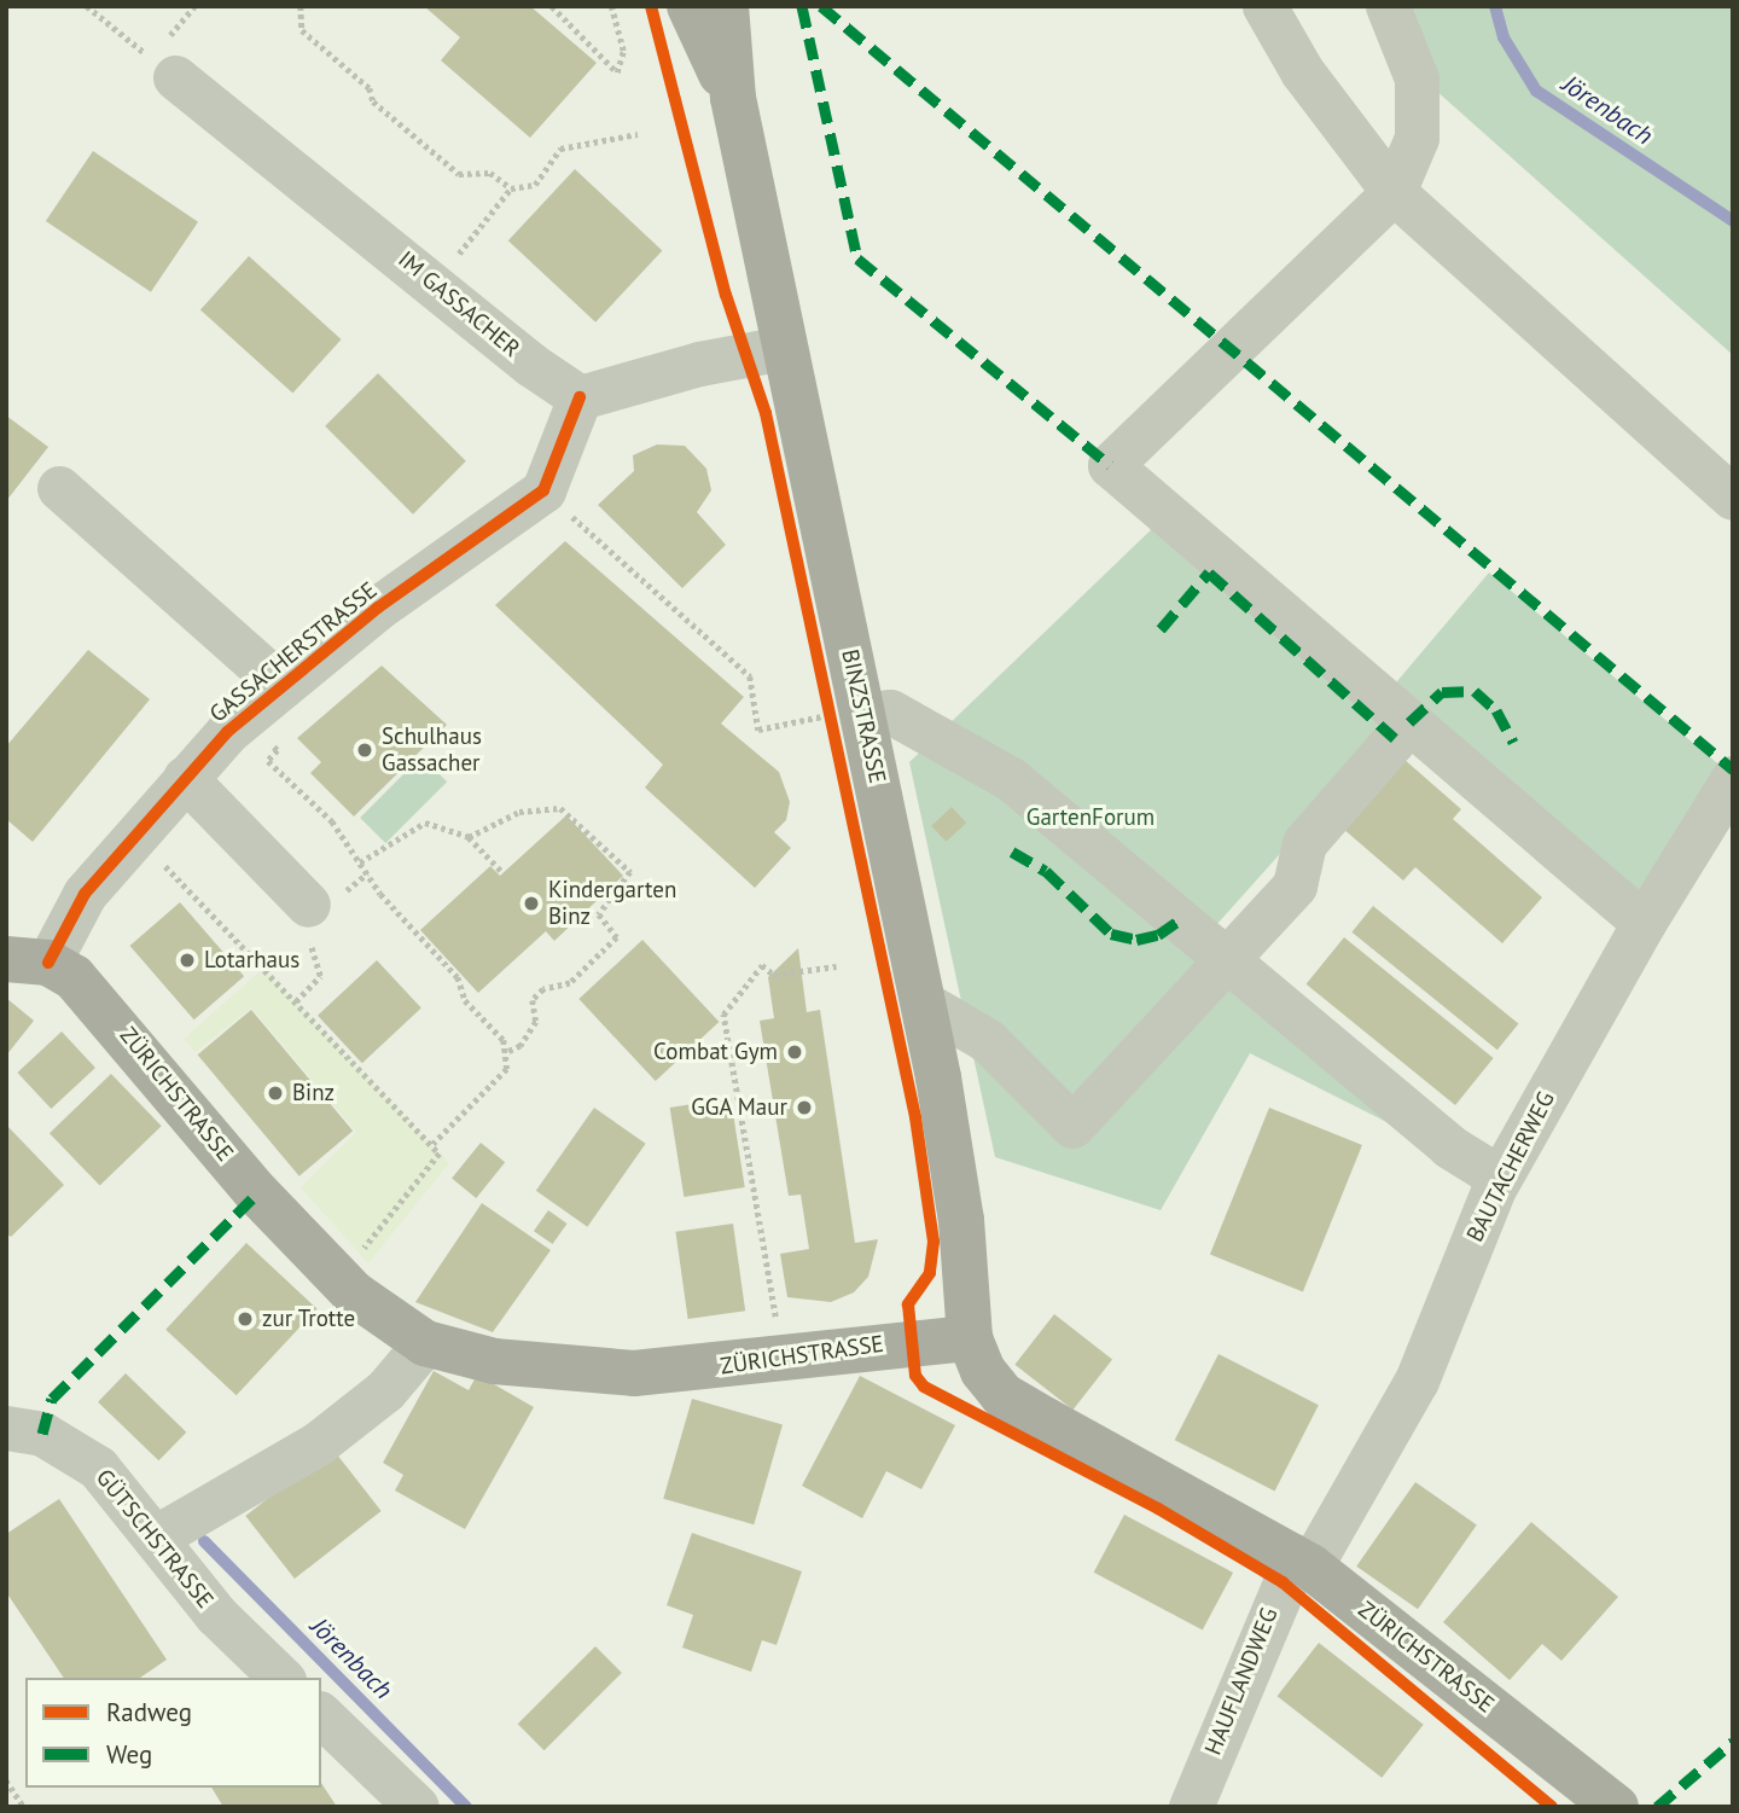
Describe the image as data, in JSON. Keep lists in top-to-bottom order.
{
  "streets": {
    "main road": ["BINZSTRASSE", "ZÜRICHSTRASSE"],
    "street": [
      "IM GASSACHER",
      "GASSACHERSTRASSE",
      "BAUTACHERWEG",
      "GÜTSCHSTRASSE",
      "HAUFLANDWEG"
    ]
  },
  "crossings": [
    ["GASSACHERSTRASSE", "ZÜRICHSTRASSE"],
    ["BINZSTRASSE", "ZÜRICHSTRASSE"],
    ["ZÜRICHSTRASSE", "BAUTACHERWEG"],
    ["ZÜRICHSTRASSE", "HAUFLANDWEG"],
    ["BAUTACHERWEG", "HAUFLANDWEG"]
  ],
  "water": ["Jörenbach"],
  "parks": ["GartenForum"],
  "places": [
    "Schulhaus Gassacher",
    "Kindergarten Binz",
    "Lotarhaus",
    "Combat Gym",
    "Binz",
    "GGA Maur",
    "zur Trotte"
  ],
  "legend": ["Radweg", "Weg"]
}
